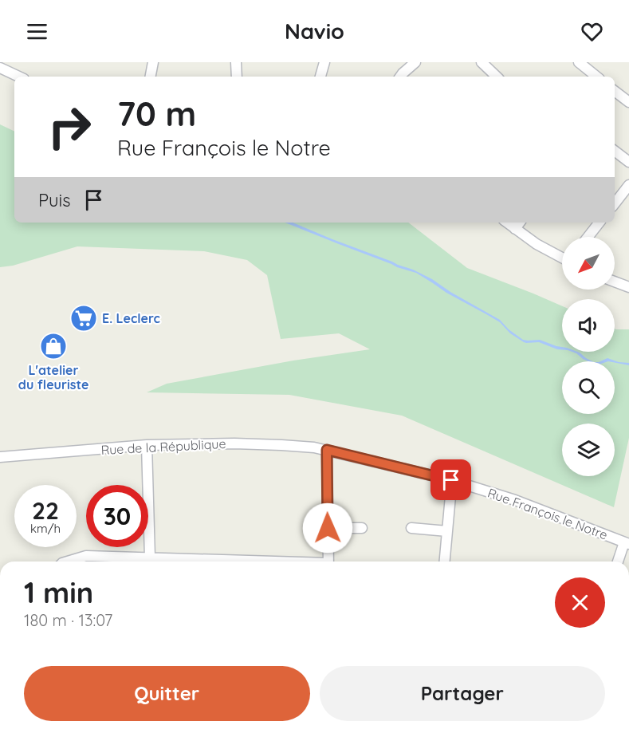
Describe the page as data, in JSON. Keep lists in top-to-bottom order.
{
  "streets": {
    "street": ["Rue de la République", "Rue François le Notre"]
  },
  "crossings": [
    ["Rue de la République", "Rue François le Notre"]
  ],
  "places": {
    "supermarket": ["E. Leclerc"],
    "shop": ["L'atelier du fleuriste"]
  },
  "north": "bottom left",
  "page": {
    "header": "Navio",
    "turn": ["70 m", "Rue François le Notre"],
    "then": "Puis",
    "speed": "22 km/h",
    "limit": "30",
    "heading": ["1 min", "180 m · 13:07"],
    "buttons": ["Quitter", "Partager"]
  }
}
